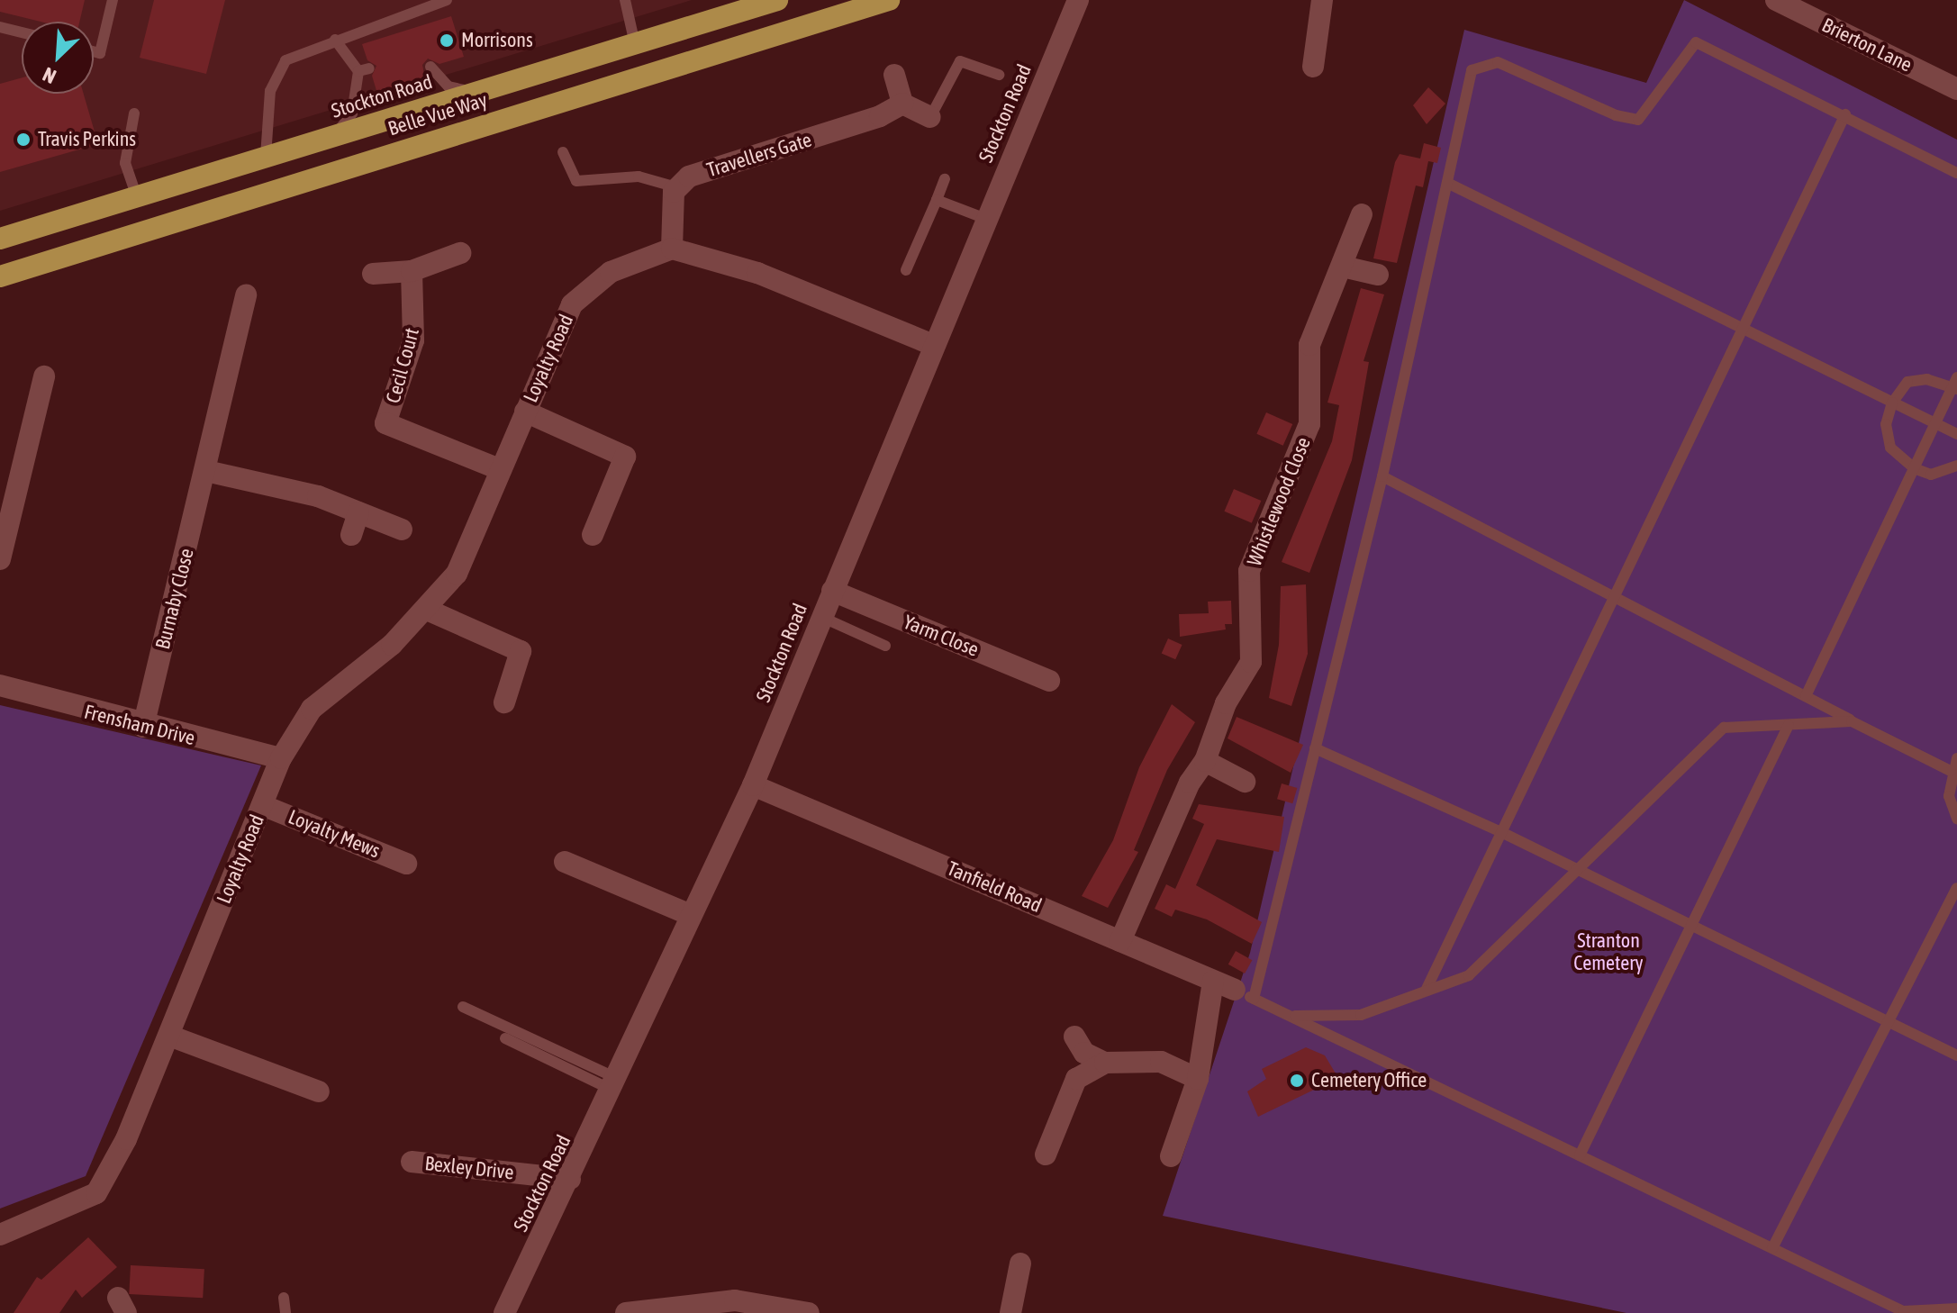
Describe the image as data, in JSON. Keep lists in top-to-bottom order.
{
  "streets": {
    "highway": ["Stockton Road", "Belle Vue Way"],
    "street": [
      "Brierton Lane",
      "Travellers Gate",
      "Loyalty Road",
      "Cecil Court",
      "Whistlewood Close",
      "Burnaby Close",
      "Yarm Close",
      "Frensham Drive",
      "Loyalty Mews",
      "Tanfield Road",
      "Bexley Drive"
    ]
  },
  "crossings": [
    ["Stockton Road", "Yarm Close"],
    ["Stockton Road", "Tanfield Road"],
    ["Stockton Road", "Bexley Drive"],
    ["Loyalty Road", "Cecil Court"],
    ["Loyalty Road", "Frensham Drive"],
    ["Loyalty Road", "Loyalty Mews"],
    ["Whistlewood Close", "Tanfield Road"],
    ["Burnaby Close", "Frensham Drive"]
  ],
  "parks": ["Stranton Cemetery"],
  "places": ["Morrisons", "Travis Perkins", "Cemetery Office"],
  "north": "bottom left"
}
